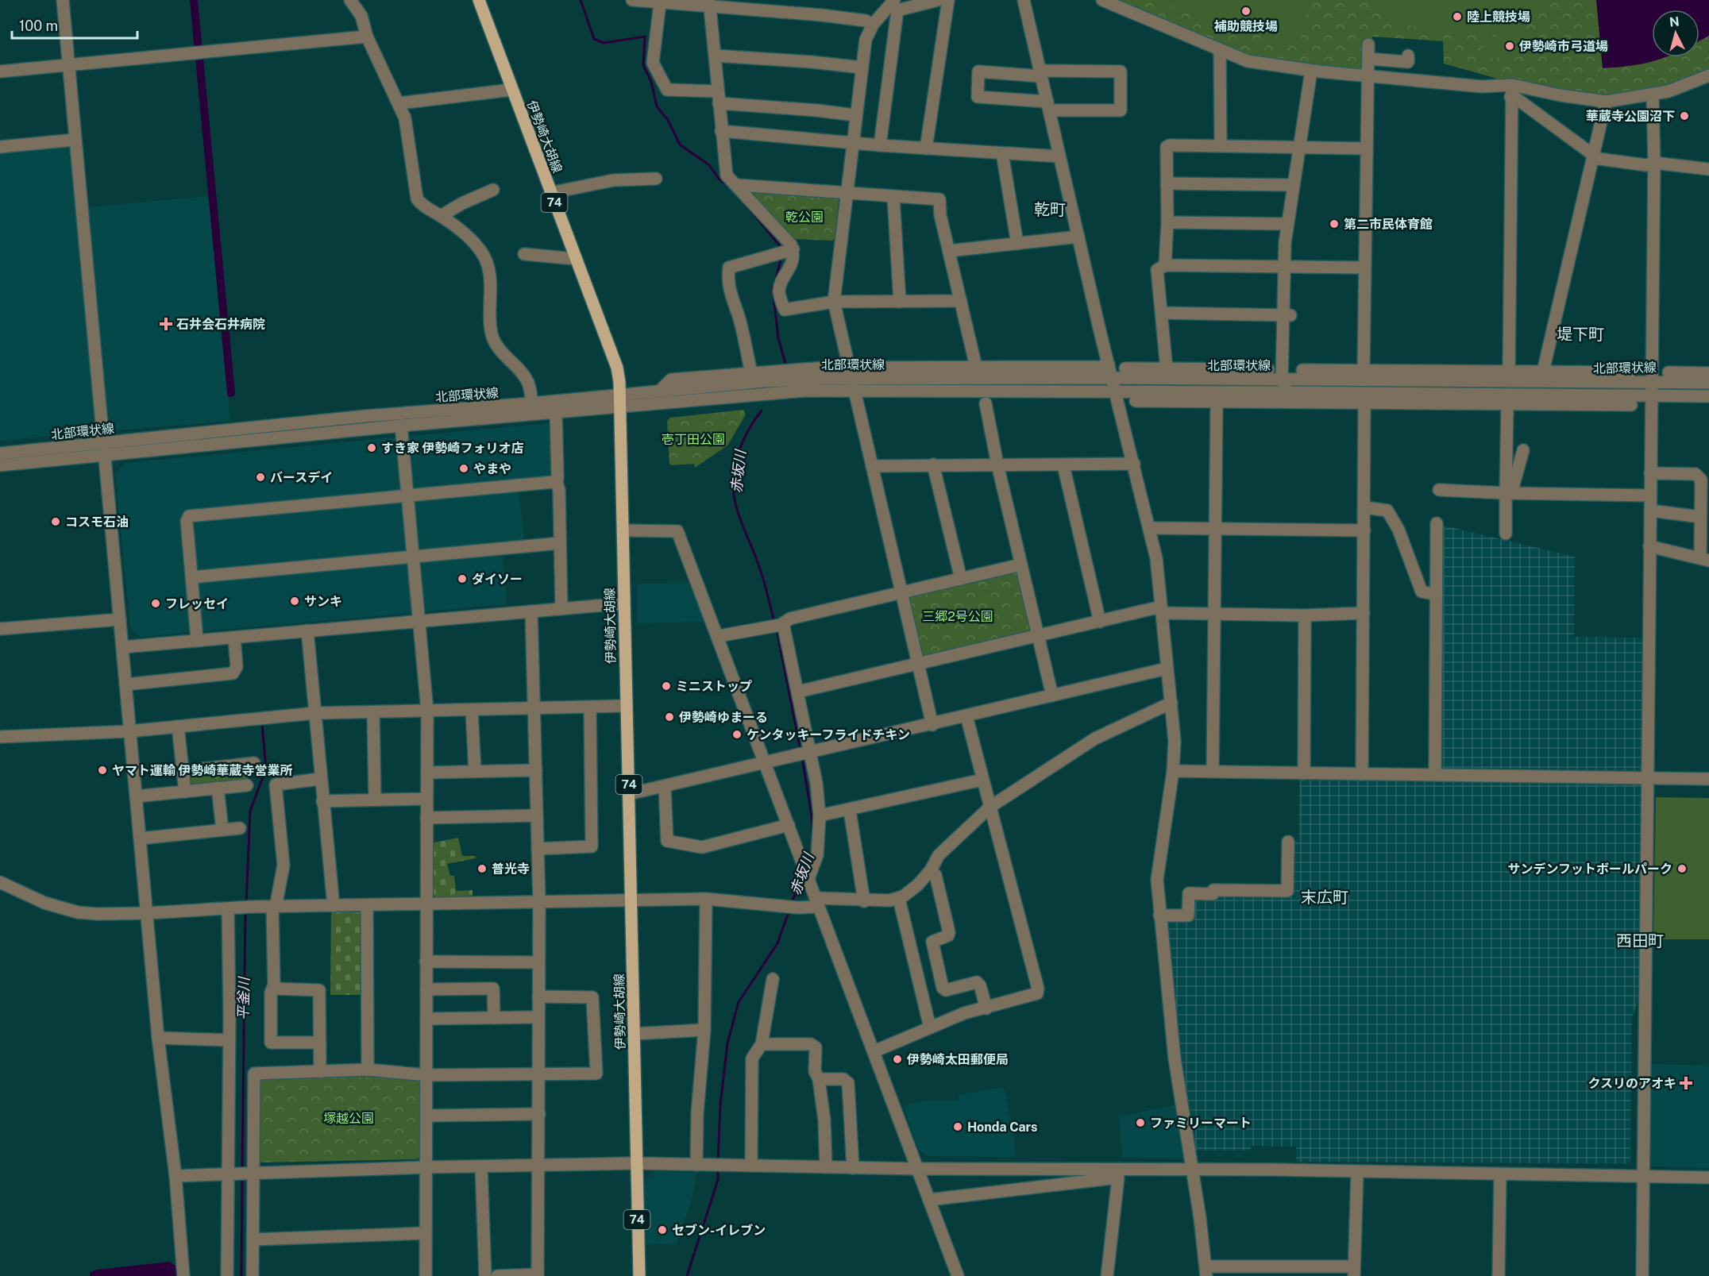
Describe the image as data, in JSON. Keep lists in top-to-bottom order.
{
  "streets": {
    "main road": ["伊勢崎大胡線", "74"],
    "street": ["北部環状線"]
  },
  "crossings": [
    ["伊勢崎大胡線", "北部環状線"]
  ],
  "districts": [
    "乾町",
    "堤下町",
    "末広町",
    "西田町"
  ],
  "water": ["赤坂川", "平釜川"],
  "parks": [
    "乾公園",
    "壱丁田公園",
    "三郷2号公園",
    "塚越公園"
  ],
  "places": {
    "other": [
      "補助競技場",
      "陸上競技場",
      "伊勢崎市弓道場",
      "華蔵寺公園沼下",
      "第二市民体育館",
      "すき家 伊勢崎フォリオ店",
      "やまや",
      "バースデイ",
      "コスモ石油",
      "ダイソー",
      "サンキ",
      "フレッセイ",
      "ミニストップ",
      "伊勢崎ゆまーる",
      "ケンタッキーフライドチキン",
      "ヤマト運輸 伊勢崎華蔵寺営業所",
      "普光寺",
      "サンデンフットボールパーク",
      "伊勢崎太田郵便局",
      "ファミリーマート",
      "Honda Cars",
      "セブン-イレブン"
    ],
    "health": ["石井会石井病院", "クスリのアオキ"]
  },
  "scale_bar": "100 m",
  "north": "top"
}
